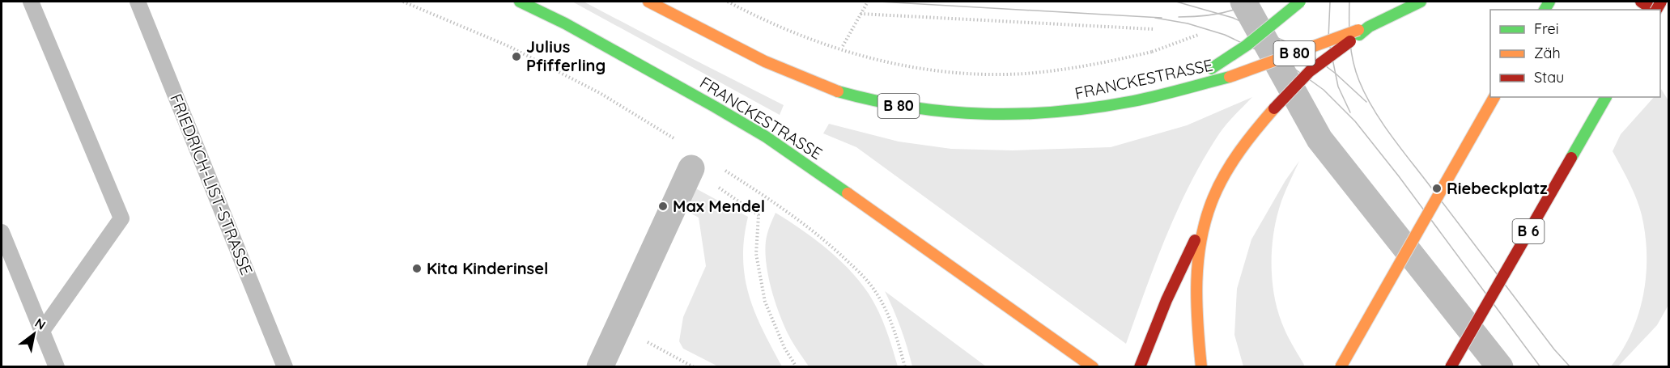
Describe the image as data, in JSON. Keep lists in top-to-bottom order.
{
  "streets": {
    "main road": ["B 80", "FRANCKESTRASSE", "B 6"],
    "lane": ["FRIEDRICH-LIST-STRASSE"]
  },
  "crossings": [
    ["B 80", "FRANCKESTRASSE"]
  ],
  "places": [
    "Julius Pfifferling",
    "Riebeckplatz",
    "Max Mendel",
    "Kita Kinderinsel"
  ],
  "legend": ["Frei", "Zäh", "Stau"],
  "north": "top right"
}
